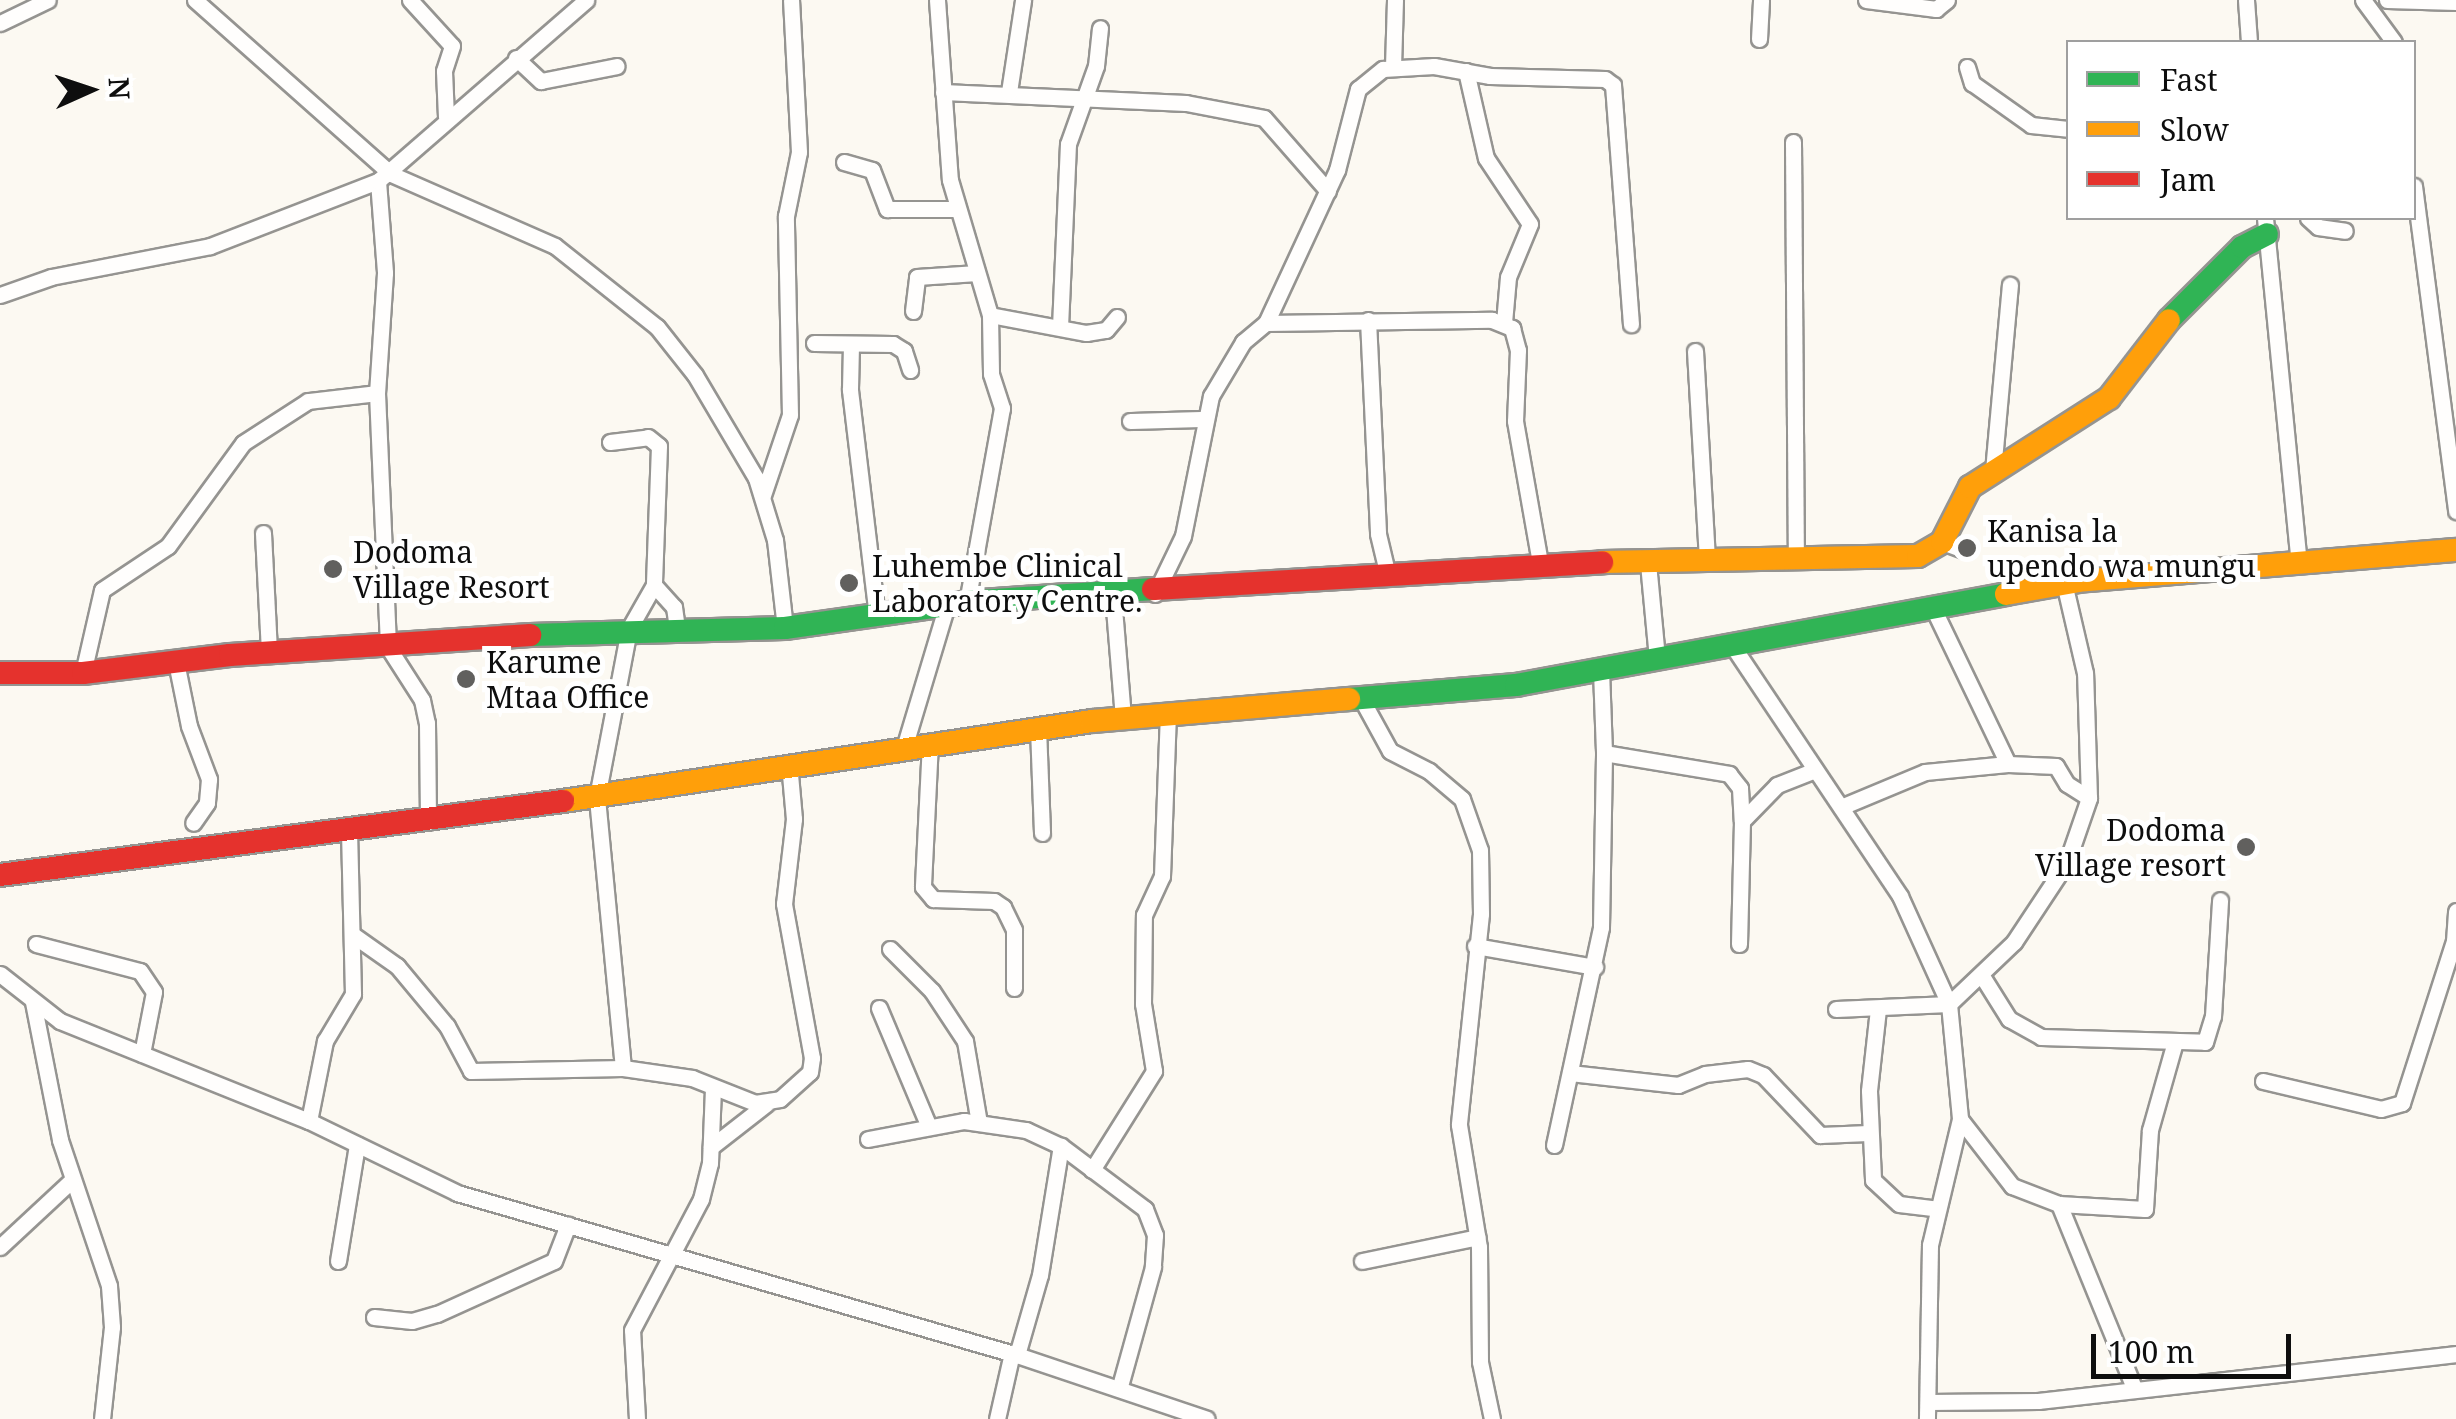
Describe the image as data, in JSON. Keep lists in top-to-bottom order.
{
  "places": [
    "Kanisa la upendo wa mungu",
    "Dodoma Village Resort",
    "Luhembe Clinical Laboratory Centre.",
    "Karume Mtaa Office",
    "Dodoma Village resort"
  ],
  "legend": ["Fast", "Slow", "Jam"],
  "scale_bar": "100 m",
  "north": "right"
}
